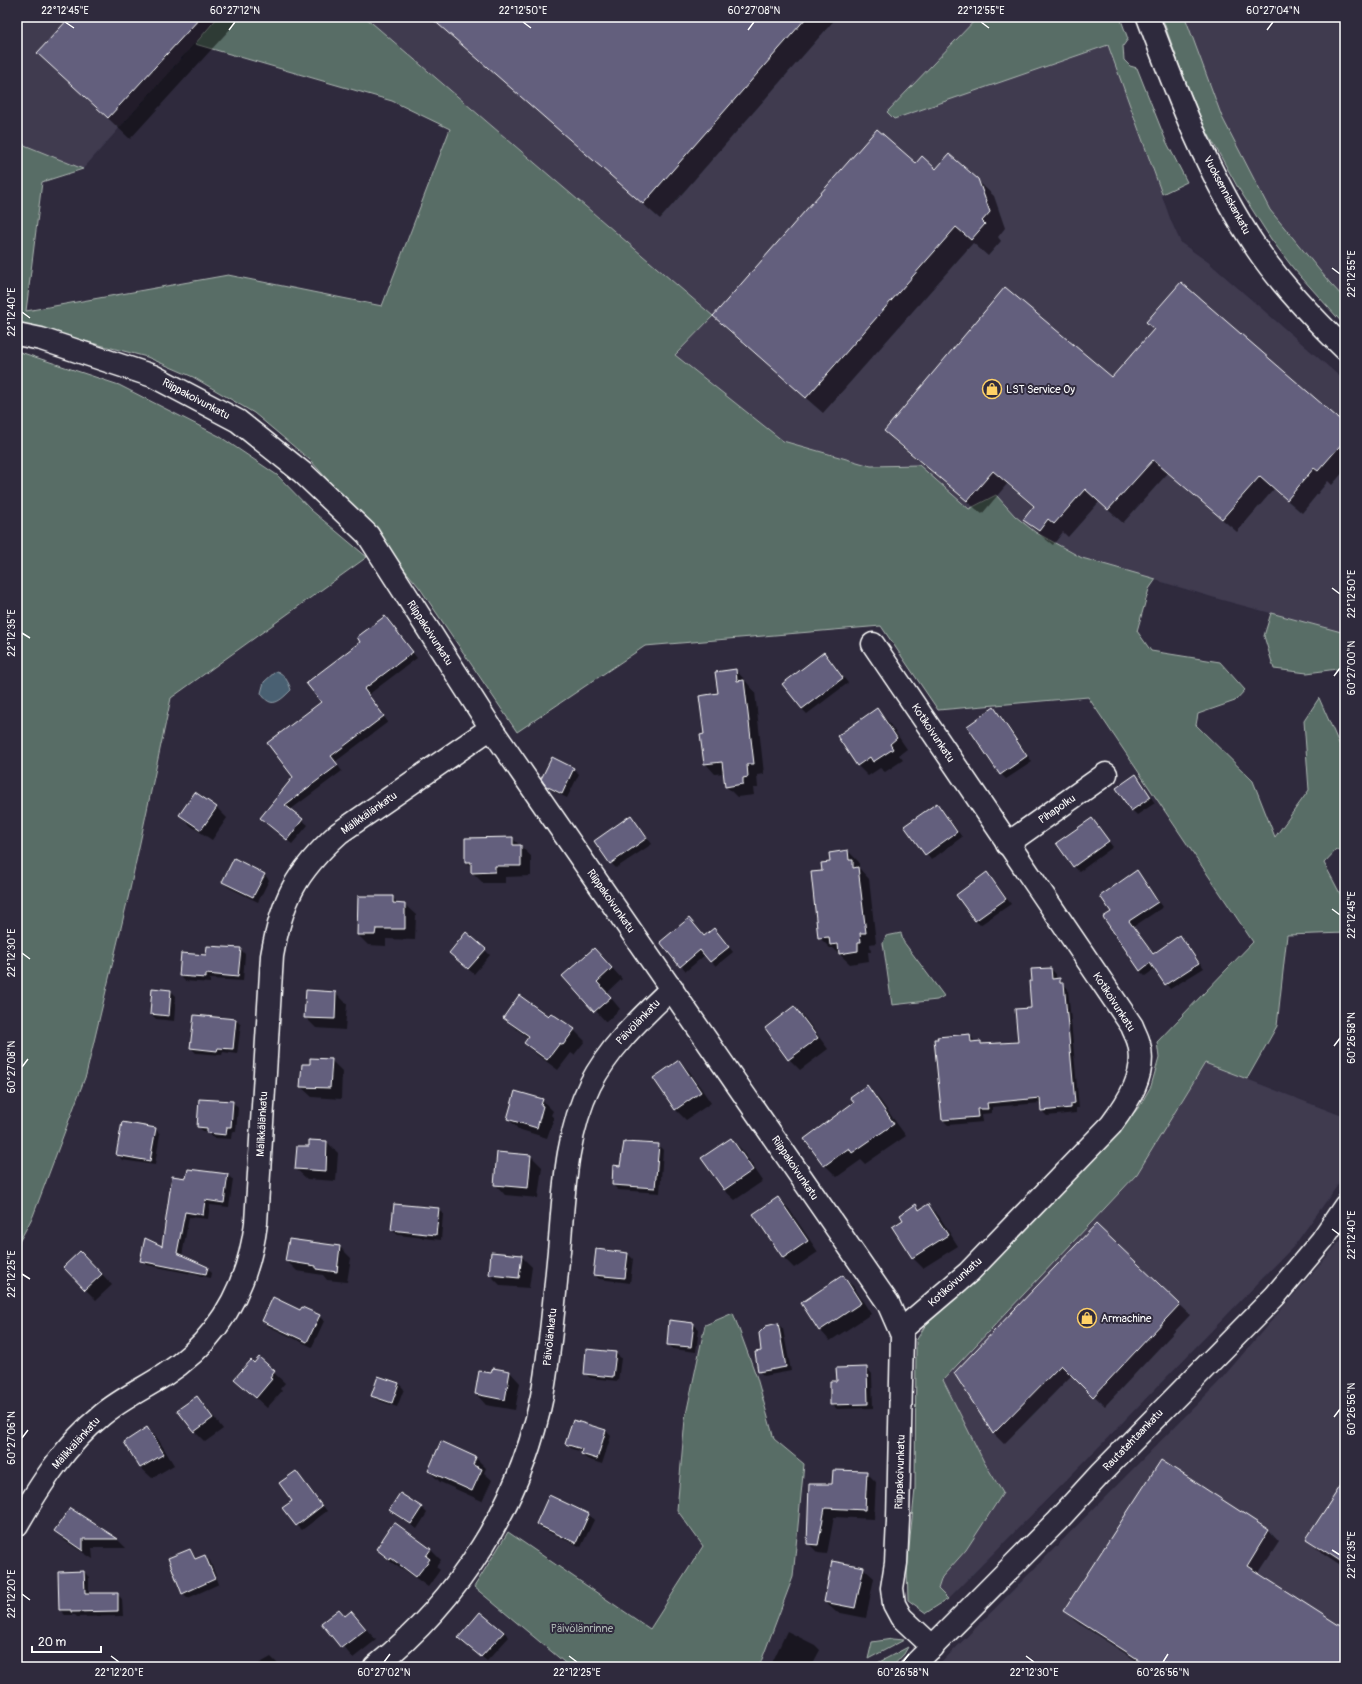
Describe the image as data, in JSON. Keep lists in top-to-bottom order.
{
  "streets": {
    "street": [
      "Vuoksenniskankatu",
      "Riippakoivunkatu",
      "Kotikoivunkatu",
      "Pihapolku",
      "Mälikkälänkatu",
      "Päivölänkatu",
      "Rautatehtaankatu"
    ]
  },
  "crossings": [
    ["Riippakoivunkatu", "Kotikoivunkatu"],
    ["Riippakoivunkatu", "Mälikkälänkatu"],
    ["Riippakoivunkatu", "Päivölänkatu"],
    ["Riippakoivunkatu", "Rautatehtaankatu"],
    ["Kotikoivunkatu", "Pihapolku"]
  ],
  "parks": ["Päivölänrinne"],
  "places": {
    "shop": ["LST Service Oy", "Armachine"]
  },
  "scale_bar": "20 m",
  "coordinates": [
    "22°12'45\"E",
    "60°27'12\"N",
    "22°12'50\"E",
    "60°27'08\"N",
    "22°12'55\"E",
    "60°27'04\"N",
    "22°12'40\"E",
    "22°12'35\"E",
    "60°27'00\"N",
    "22°12'30\"E",
    "60°26'58\"N",
    "22°12'25\"E",
    "60°26'56\"N",
    "60°27'06\"N",
    "22°12'20\"E",
    "60°27'02\"N"
  ]
}
